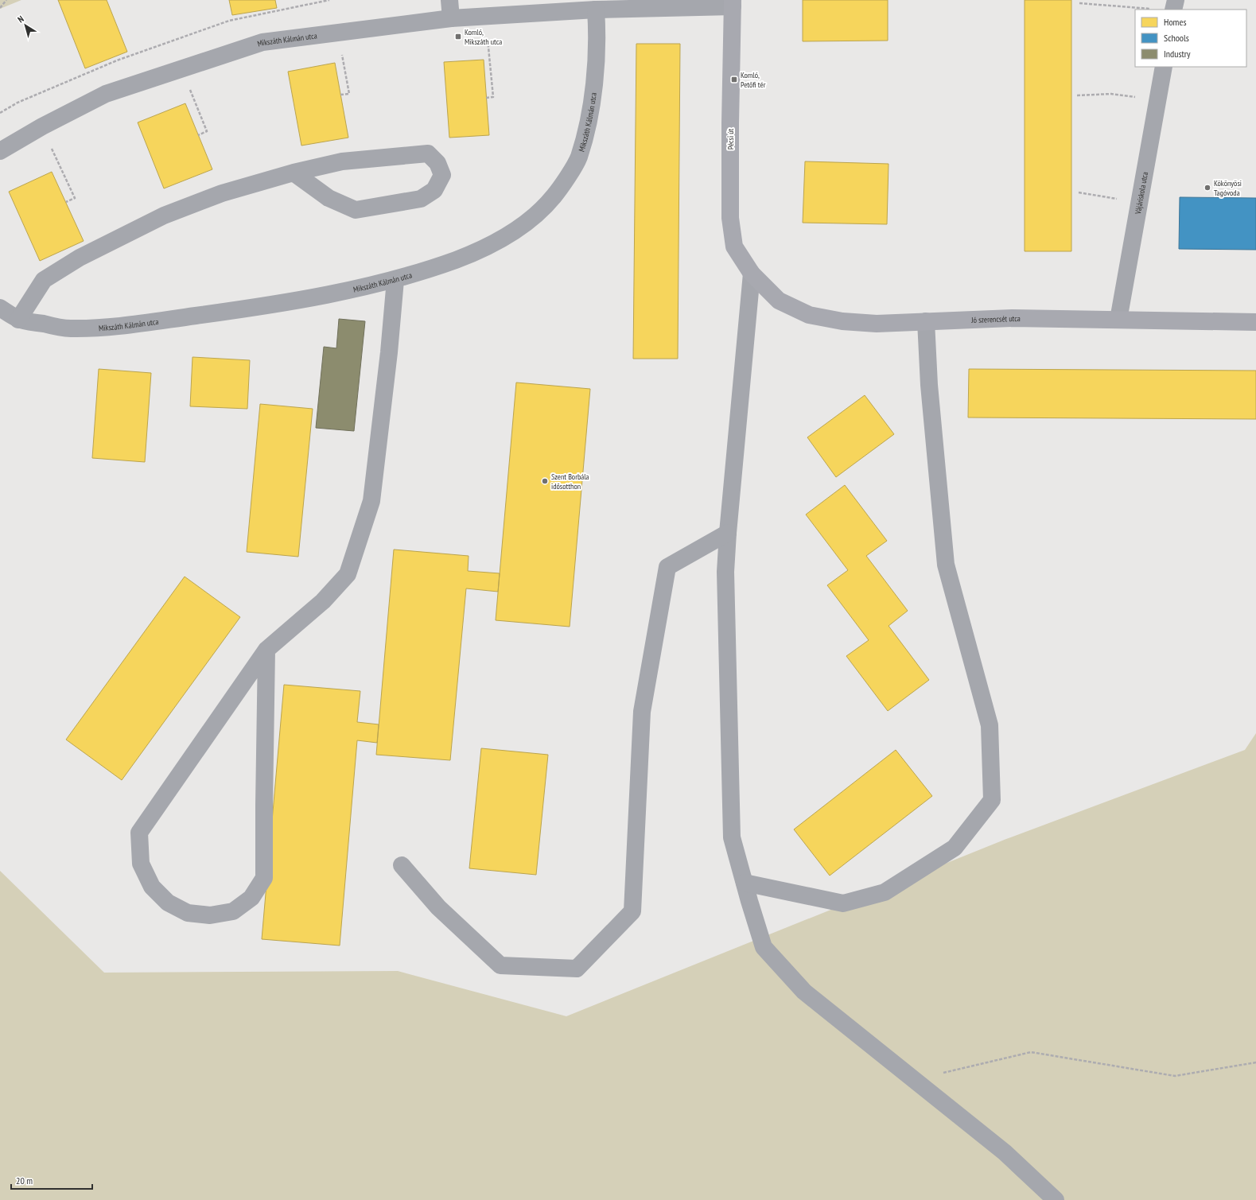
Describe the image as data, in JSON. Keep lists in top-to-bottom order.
{
  "streets": {
    "main road": ["Pécsi út", "Jó szerencsét utca"],
    "street": ["Mikszáth Kálmán utca", "Vájáriskola utca"]
  },
  "crossings": [
    ["Mikszáth Kálmán utca", "Pécsi út"],
    ["Pécsi út", "Jó szerencsét utca"],
    ["Vájáriskola utca", "Jó szerencsét utca"]
  ],
  "places": {
    "transit": ["Komló, Mikszáth utca", "Komló, Petőfi tér"],
    "other": ["Kökönyösi Tagóvoda", "Szent Borbála idősotthon"]
  },
  "legend": ["Homes", "Schools", "Industry"],
  "scale_bar": "20 m",
  "north": "top left"
}
